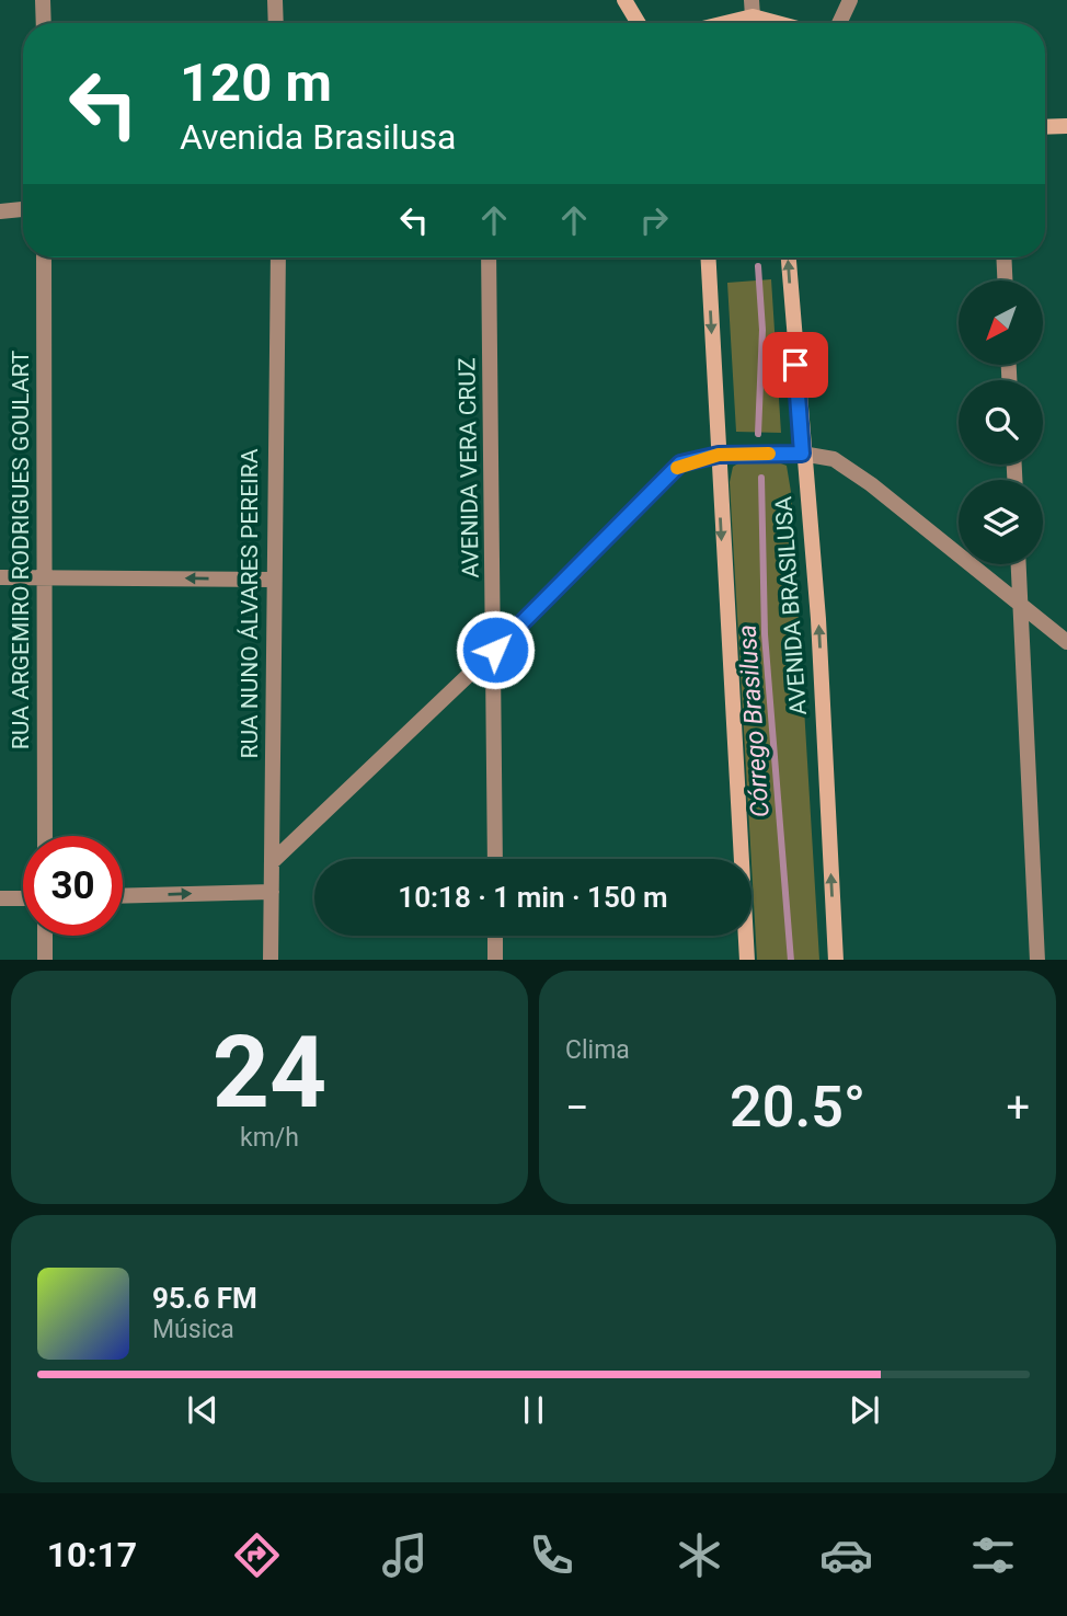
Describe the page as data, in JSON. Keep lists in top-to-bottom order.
{
  "streets": {
    "street": [
      "AVENIDA VERA CRUZ",
      "RUA ARGEMIRO RODRIGUES GOULART",
      "RUA NUNO ÁLVARES PEREIRA",
      "AVENIDA BRASILUSA"
    ]
  },
  "water": ["Córrego Brasilusa"],
  "north": "bottom left",
  "page": {
    "turn": ["120 m", "Avenida Brasilusa"],
    "limit": "30",
    "trip": "10:18 · 1 min · 150 m",
    "tile": [
      ["24", "km/h"],
      "Clima"
    ],
    "heat": ["−", "20.5°", "+"],
    "song": ["95.6 FM", "Música"],
    "tabs": "10:17"
  }
}
